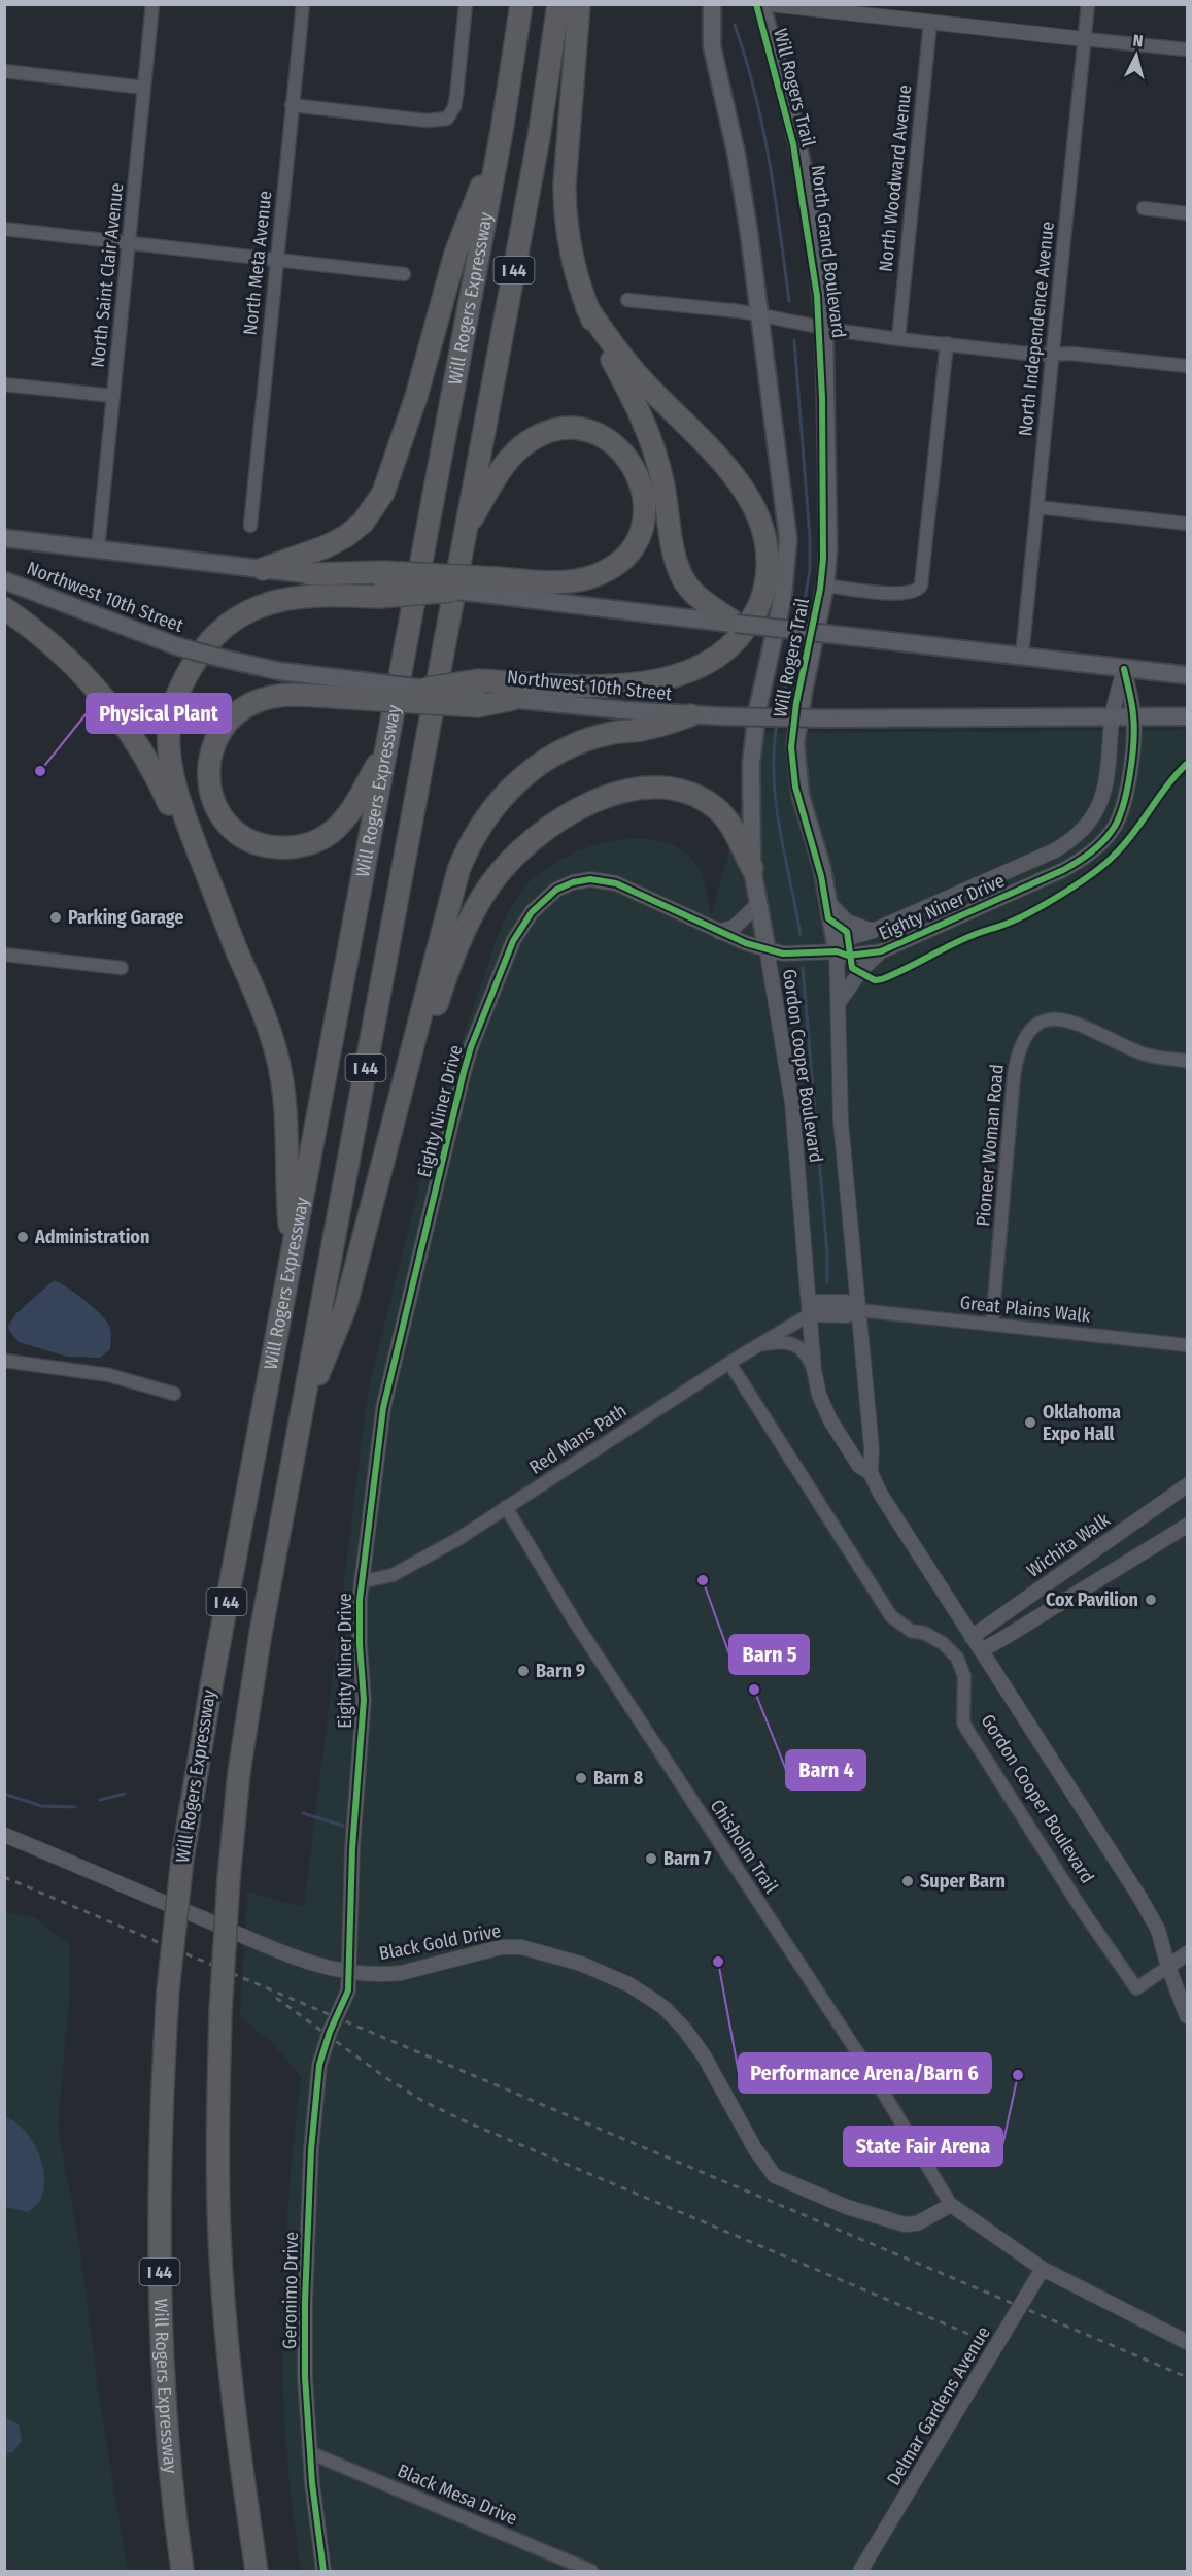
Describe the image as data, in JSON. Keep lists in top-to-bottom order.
{
  "streets": {
    "highway": ["I 44", "Will Rogers Expressway"],
    "main road": ["North Grand Boulevard", "Northwest 10th Street", "Gordon Cooper Boulevard"],
    "street": [
      "North Woodward Avenue",
      "North Meta Avenue",
      "North Saint Clair Avenue",
      "North Independence Avenue",
      "Eighty Niner Drive",
      "Pioneer Woman Road",
      "Great Plains Walk",
      "Red Mans Path",
      "Wichita Walk",
      "Chisholm Trail",
      "Black Gold Drive",
      "Geronimo Drive",
      "Delmar Gardens Avenue",
      "Black Mesa Drive"
    ],
    "cycle path": ["Will Rogers Trail"]
  },
  "crossings": [
    ["North Grand Boulevard", "Gordon Cooper Boulevard"],
    ["North Saint Clair Avenue", "Northwest 10th Street"],
    ["Northwest 10th Street", "Eighty Niner Drive"],
    ["Eighty Niner Drive", "Gordon Cooper Boulevard"],
    ["Eighty Niner Drive", "Red Mans Path"],
    ["Eighty Niner Drive", "Black Gold Drive"],
    ["Eighty Niner Drive", "Geronimo Drive"],
    ["Gordon Cooper Boulevard", "Great Plains Walk"],
    ["Gordon Cooper Boulevard", "Red Mans Path"],
    ["Gordon Cooper Boulevard", "Wichita Walk"],
    ["Pioneer Woman Road", "Great Plains Walk"],
    ["Great Plains Walk", "Red Mans Path"],
    ["Red Mans Path", "Chisholm Trail"],
    ["Chisholm Trail", "Black Gold Drive"],
    ["Geronimo Drive", "Black Mesa Drive"]
  ],
  "places": [
    "Physical Plant",
    "Parking Garage",
    "Administration",
    "Oklahoma Expo Hall",
    "Barn 5",
    "Cox Pavilion",
    "Barn 9",
    "Barn 4",
    "Barn 8",
    "Barn 7",
    "Super Barn",
    "Performance Arena/Barn 6",
    "State Fair Arena"
  ],
  "north": "top"
}
